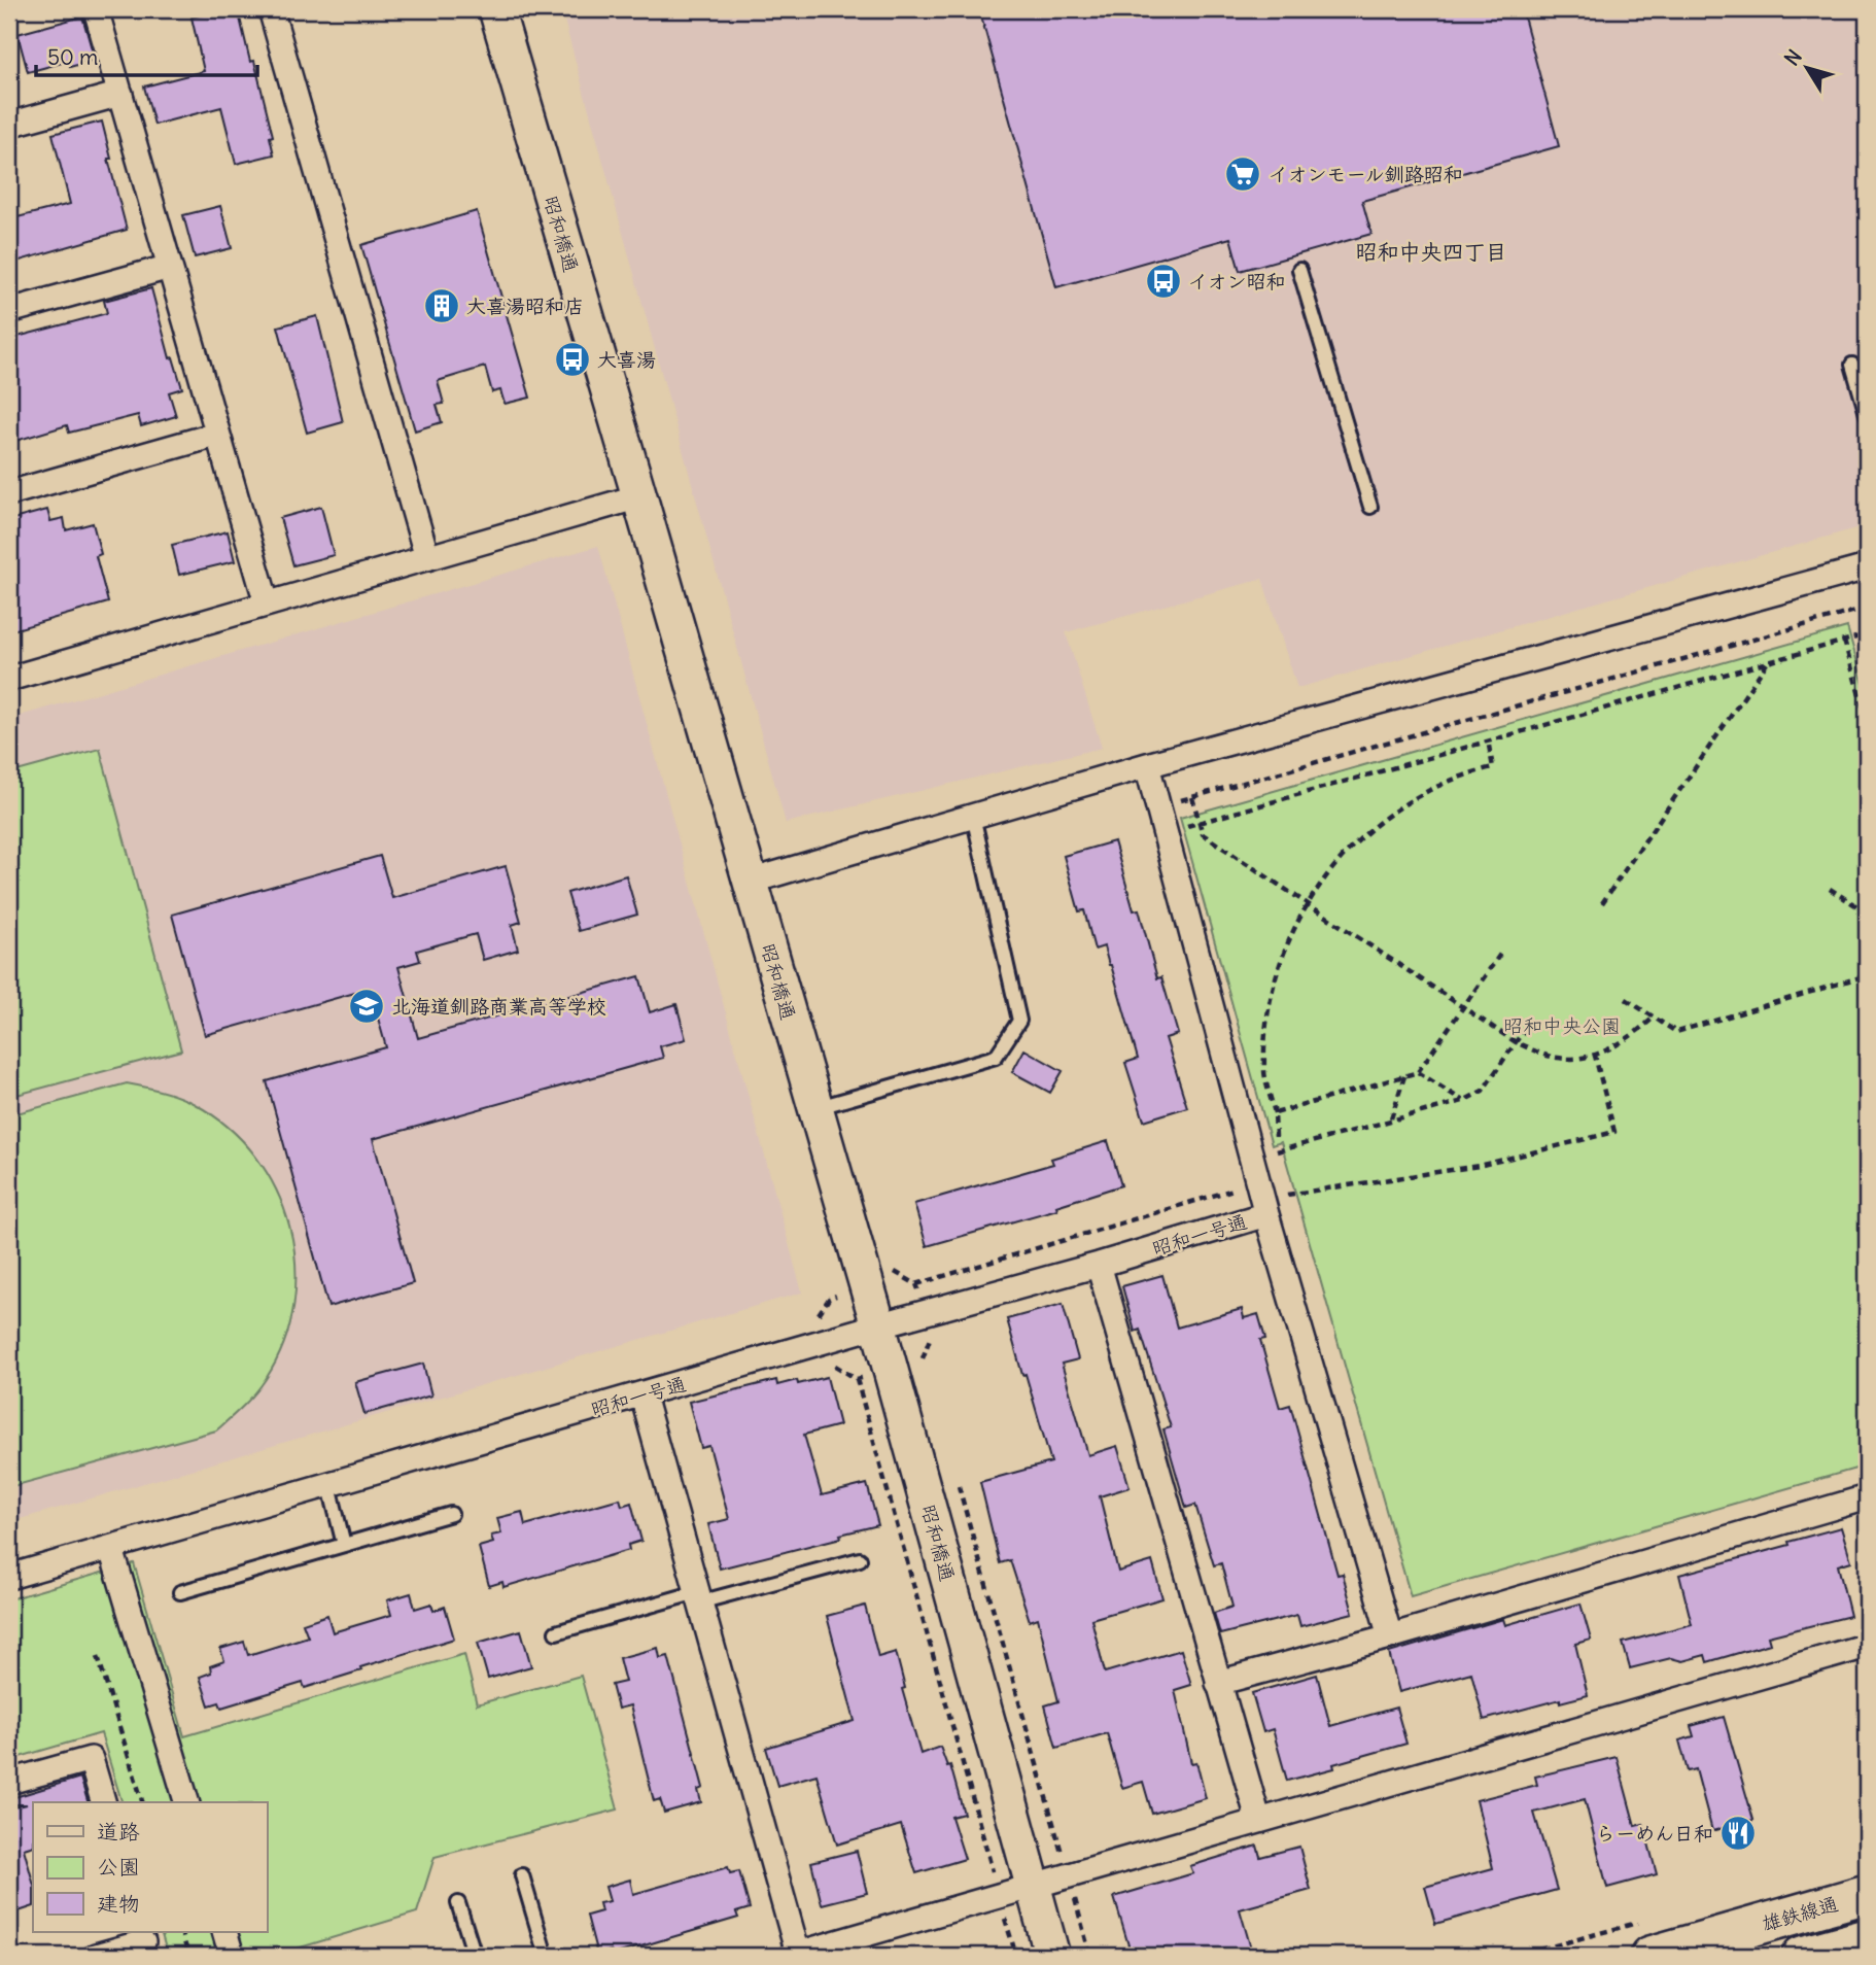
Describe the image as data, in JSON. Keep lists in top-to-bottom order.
{
  "streets": {
    "main road": ["雄鉄線通"],
    "street": ["昭和橋通", "昭和一号通"]
  },
  "crossings": [
    ["昭和橋通", "昭和一号通"]
  ],
  "districts": ["昭和中央四丁目"],
  "parks": ["昭和中央公園"],
  "places": {
    "supermarket": ["イオンモール釧路昭和"],
    "bus stop": ["イオン昭和", "大喜湯"],
    "building": ["大喜湯昭和店"],
    "school or university": ["北海道釧路商業高等学校"],
    "restaurant": ["らーめん日和"]
  },
  "legend": ["道路", "公園", "建物"],
  "scale_bar": "50 m",
  "north": "top left"
}
